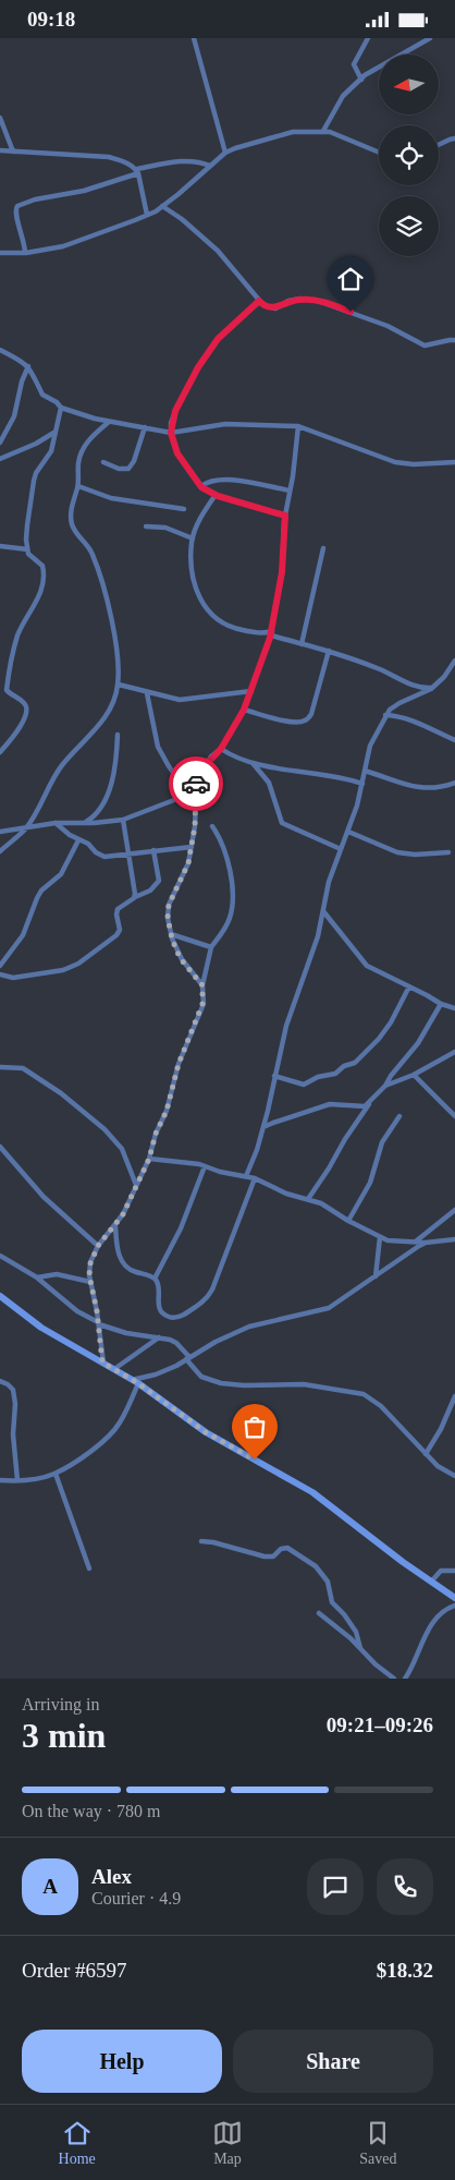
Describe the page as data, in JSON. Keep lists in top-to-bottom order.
{
  "north": "left",
  "page": {
    "status": "09:18",
    "heading": ["3 min", "Arriving in", "09:21–09:26"],
    "panel": [
      "Alex",
      "Courier · 4.9",
      "Order #6597",
      "$18.32"
    ],
    "bar": "On the way · 780 m",
    "round": "A",
    "buttons": ["Help", "Share"],
    "tabs": ["Home", "Map", "Saved"]
  }
}
